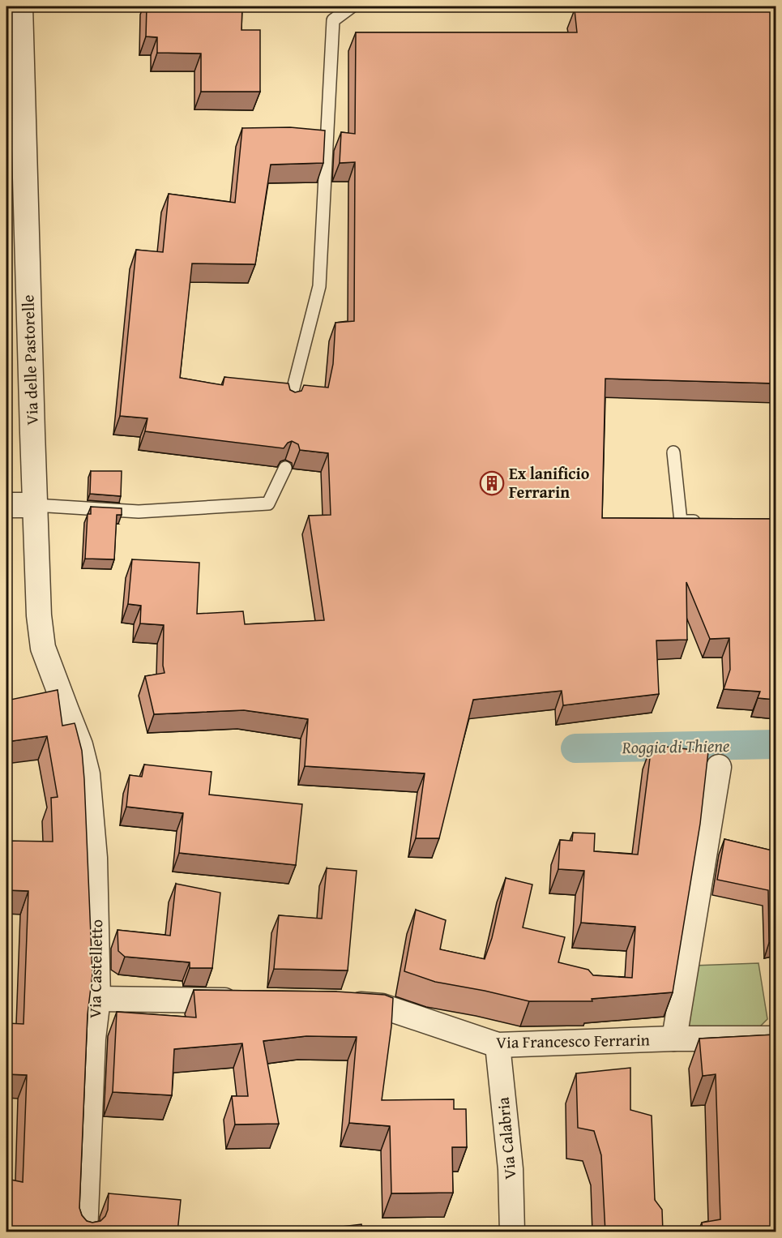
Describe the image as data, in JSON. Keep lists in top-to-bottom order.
{
  "streets": {
    "street": [
      "Via delle Pastorelle",
      "Via Castelletto",
      "Via Francesco Ferrarin",
      "Via Calabria"
    ]
  },
  "crossings": [
    ["Via delle Pastorelle", "Via Castelletto"],
    ["Via Francesco Ferrarin", "Via Calabria"]
  ],
  "water": ["Roggia di Thiene"],
  "places": {
    "building": ["Ex lanificio Ferrarin"]
  }
}
